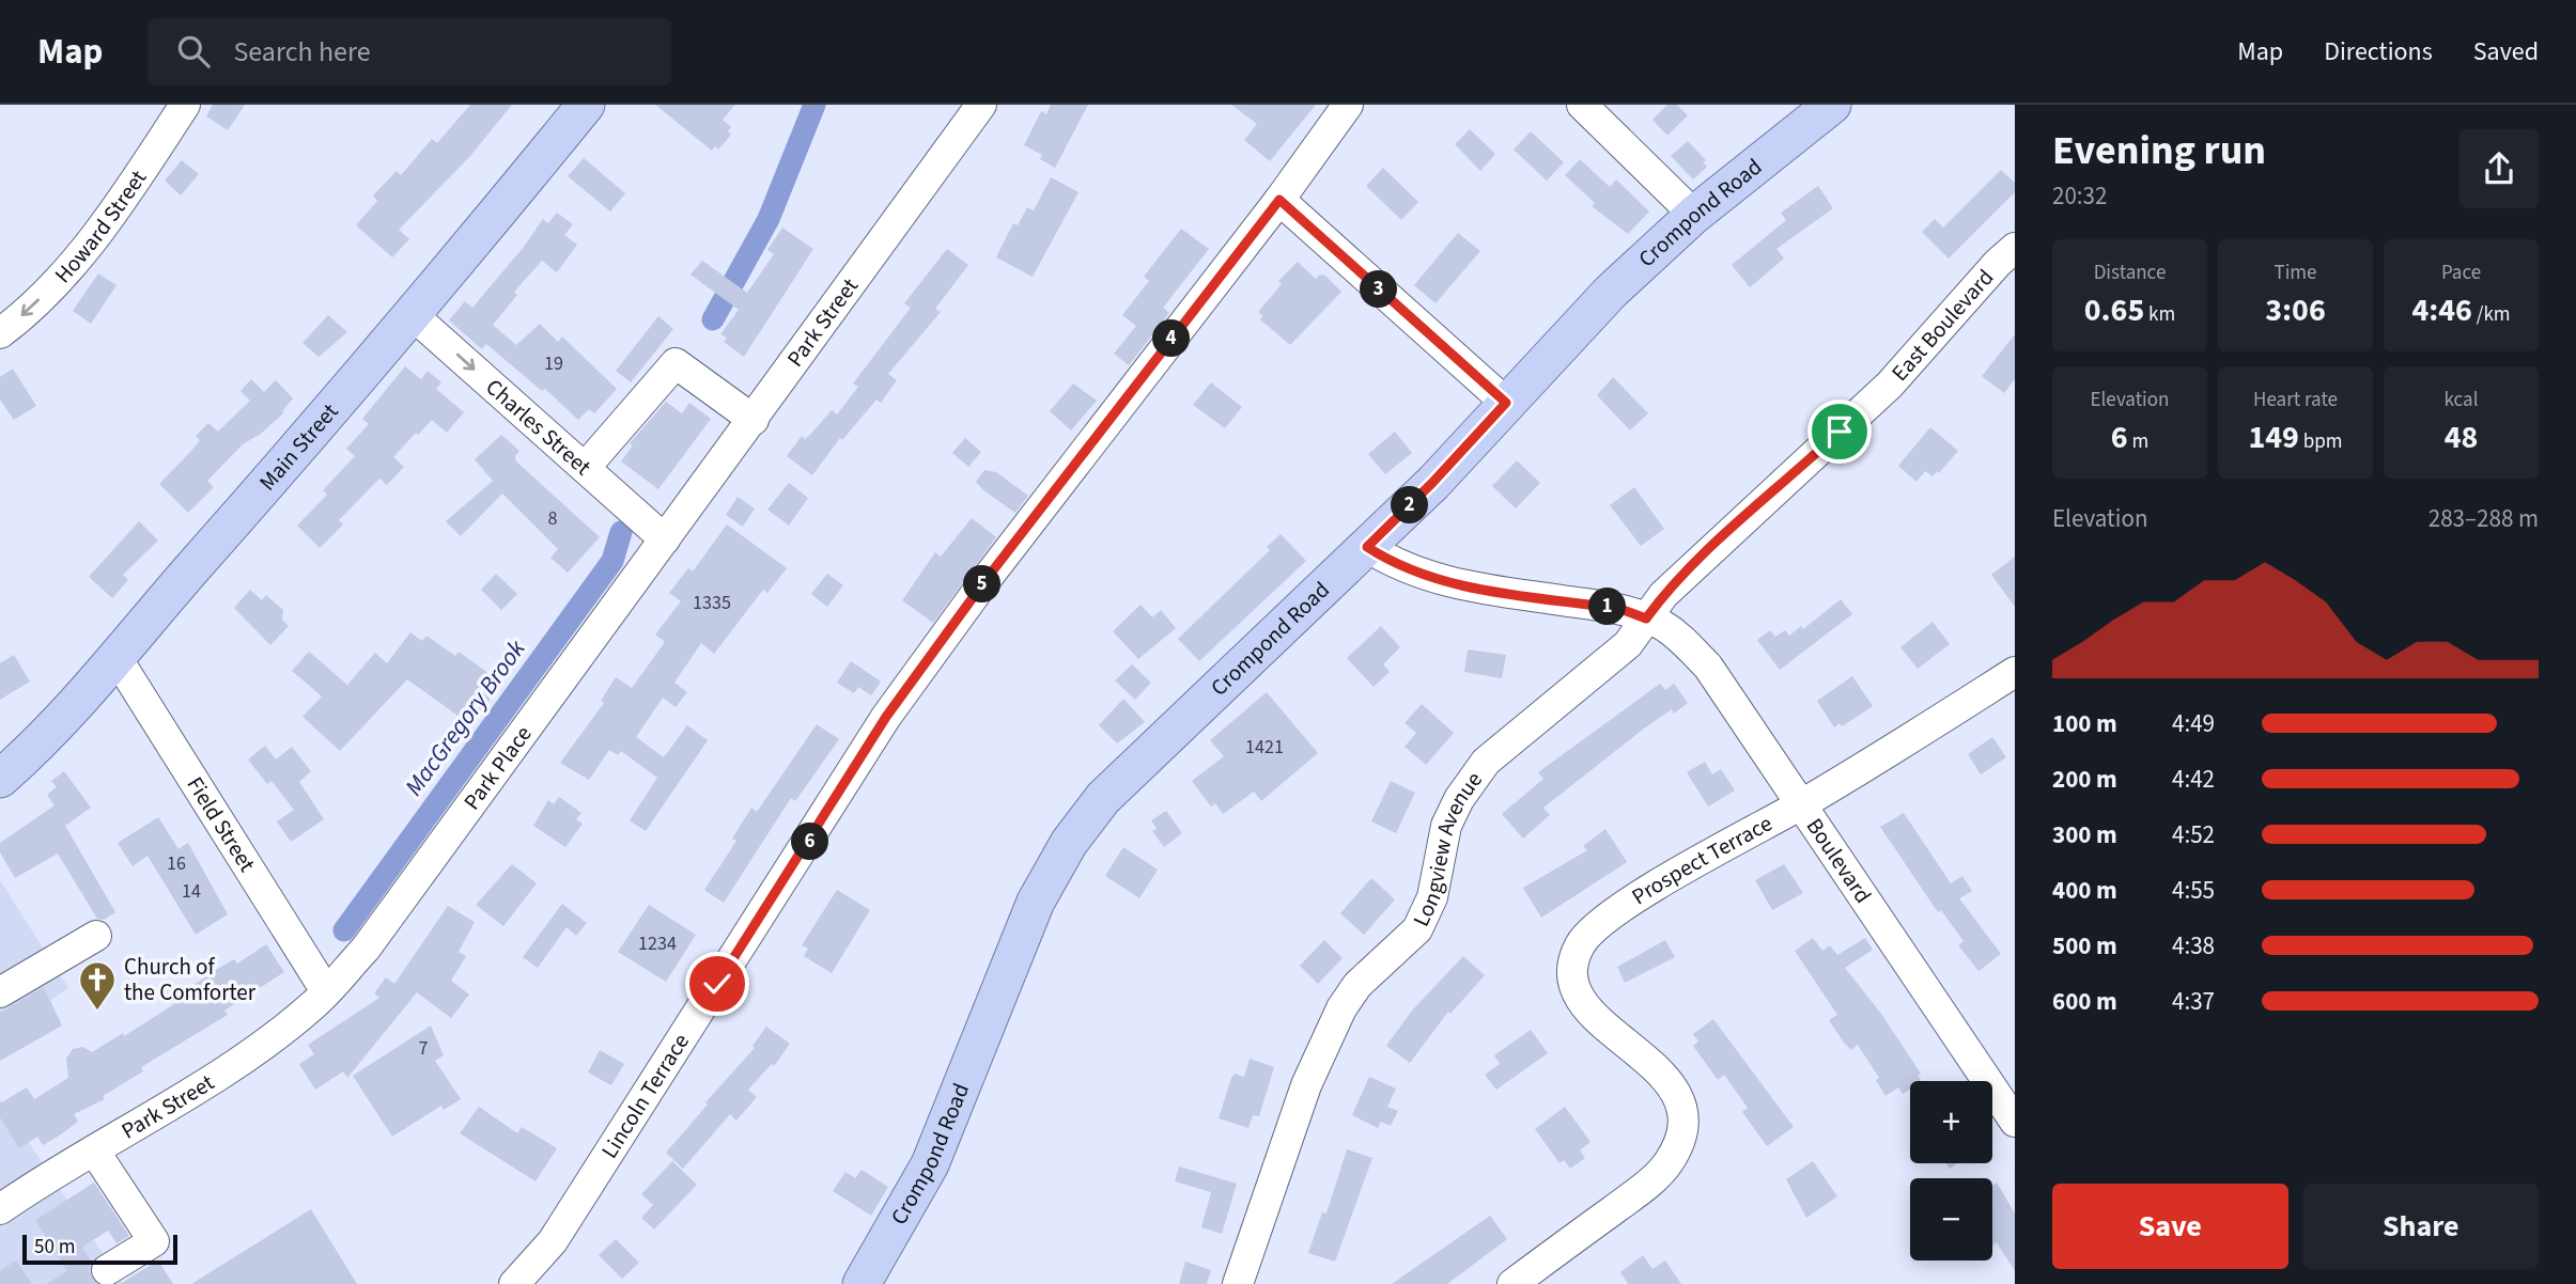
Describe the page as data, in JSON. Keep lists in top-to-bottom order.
{
  "streets": {
    "main road": ["Crompond Road", "Main Street"],
    "street": [
      "Howard Street",
      "Park Street",
      "East Boulevard",
      "Charles Street",
      "Park Place",
      "Field Street",
      "Longview Avenue",
      "Prospect Terrace",
      "Boulevard",
      "Lincoln Terrace"
    ]
  },
  "crossings": [
    ["Crompond Road", "Boulevard"],
    ["Park Street", "Charles Street"],
    ["Park Street", "Park Place"],
    ["Park Street", "Field Street"],
    ["East Boulevard", "Longview Avenue"],
    ["East Boulevard", "Boulevard"],
    ["Charles Street", "Main Street"],
    ["Charles Street", "Park Place"],
    ["Main Street", "Field Street"],
    ["Park Place", "Field Street"],
    ["Longview Avenue", "Boulevard"],
    ["Prospect Terrace", "Boulevard"]
  ],
  "one_way": ["Howard Street", "Charles Street"],
  "water": ["MacGregory Brook"],
  "places": {
    "church": ["Church of the Comforter"]
  },
  "house_numbers": [
    "19",
    "8",
    "1335",
    "1421",
    "16",
    "14",
    "1234",
    "7"
  ],
  "scale_bar": "50 m",
  "page": {
    "header": "Map",
    "search": "Search here",
    "nav": ["Map", "Directions", "Saved"],
    "heading": ["Evening run", "20:32"],
    "stats": [
      ["Distance", "0.65 km"],
      ["Time", "3:06"],
      ["Pace", "4:46 /km"],
      ["Elevation", "6 m"],
      ["Heart rate", "149 bpm"],
      ["kcal", "48"]
    ],
    "pins": [
      "3",
      "4",
      "2",
      "5",
      "1",
      "6"
    ],
    "chart": ["Elevation", "283–288 m"],
    "list": [
      {
        "name": "100 m",
        "note": "4:49"
      },
      {
        "name": "200 m",
        "note": "4:42"
      },
      {
        "name": "300 m",
        "note": "4:52"
      },
      {
        "name": "400 m",
        "note": "4:55"
      },
      {
        "name": "500 m",
        "note": "4:38"
      },
      {
        "name": "600 m",
        "note": "4:37"
      }
    ],
    "map_buttons": ["+", "−"],
    "buttons": ["Save", "Share"],
    "scale": "50 m"
  }
}
